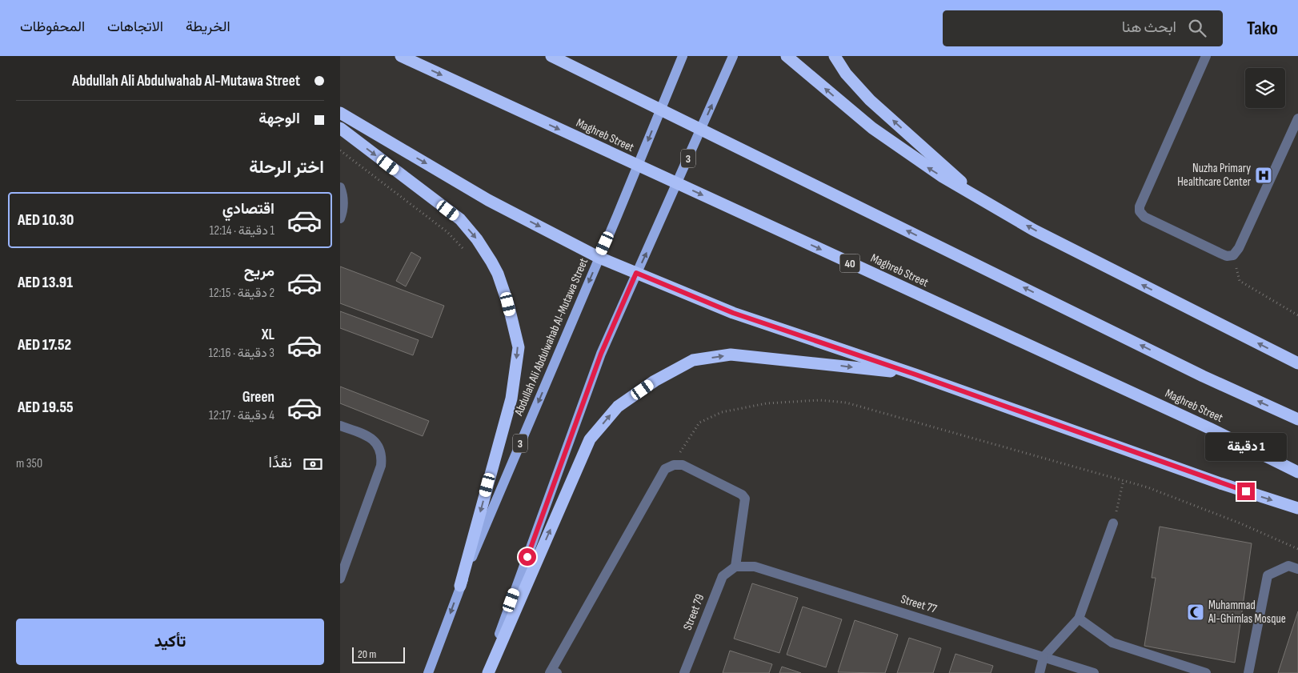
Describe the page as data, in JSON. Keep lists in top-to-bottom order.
{
  "streets": {
    "highway": ["Maghreb Street", "40"],
    "main road": ["3", "Abdullah Ali Abdulwahab Al-Mutawa Street"],
    "street": ["Street 77", "Street 79"]
  },
  "crossings": [
    ["Street 77", "Street 79"]
  ],
  "places": {
    "hospital": ["Nuzha Primary Healthcare Center"],
    "mosque": ["Muhammad Al-Ghimlas Mosque"]
  },
  "scale_bar": "20 m",
  "page": {
    "header": "Tako",
    "search": "ابحث هنا",
    "nav": ["الخريطة", "الاتجاهات", "المحفوظات"],
    "banner": ["Abdullah Ali Abdulwahab Al-Mutawa Street", "الوجهة"],
    "heading": "اختر الرحلة",
    "list": [
      {
        "name": "اقتصادي",
        "note": "1 دقيقة · 12:14",
        "value": "AED 10.30"
      },
      {
        "name": "مريح",
        "note": "2 دقيقة · 12:15",
        "value": "AED 13.91"
      },
      {
        "name": "XL",
        "note": "3 دقيقة · 12:16",
        "value": "AED 17.52"
      },
      {
        "name": "Green",
        "note": "4 دقيقة · 12:17",
        "value": "AED 19.55"
      }
    ],
    "bubble": "1 دقيقة",
    "pay": ["نقدًا", "350 m"],
    "buttons": "تأكيد",
    "scale": "20 m"
  }
}
